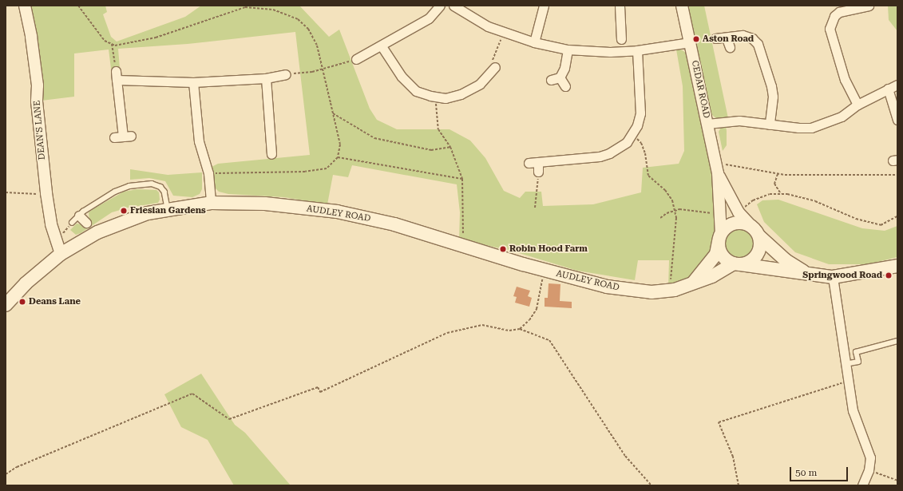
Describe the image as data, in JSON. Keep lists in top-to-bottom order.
{
  "streets": {
    "main road": ["AUDLEY ROAD"],
    "street": ["CEDAR ROAD", "DEAN'S LANE"]
  },
  "crossings": [
    ["DEAN'S LANE", "AUDLEY ROAD"]
  ],
  "places": [
    "Aston Road",
    "Friesian Gardens",
    "Robin Hood Farm",
    "Springwood Road",
    "Deans Lane"
  ],
  "scale_bar": "50 m"
}
